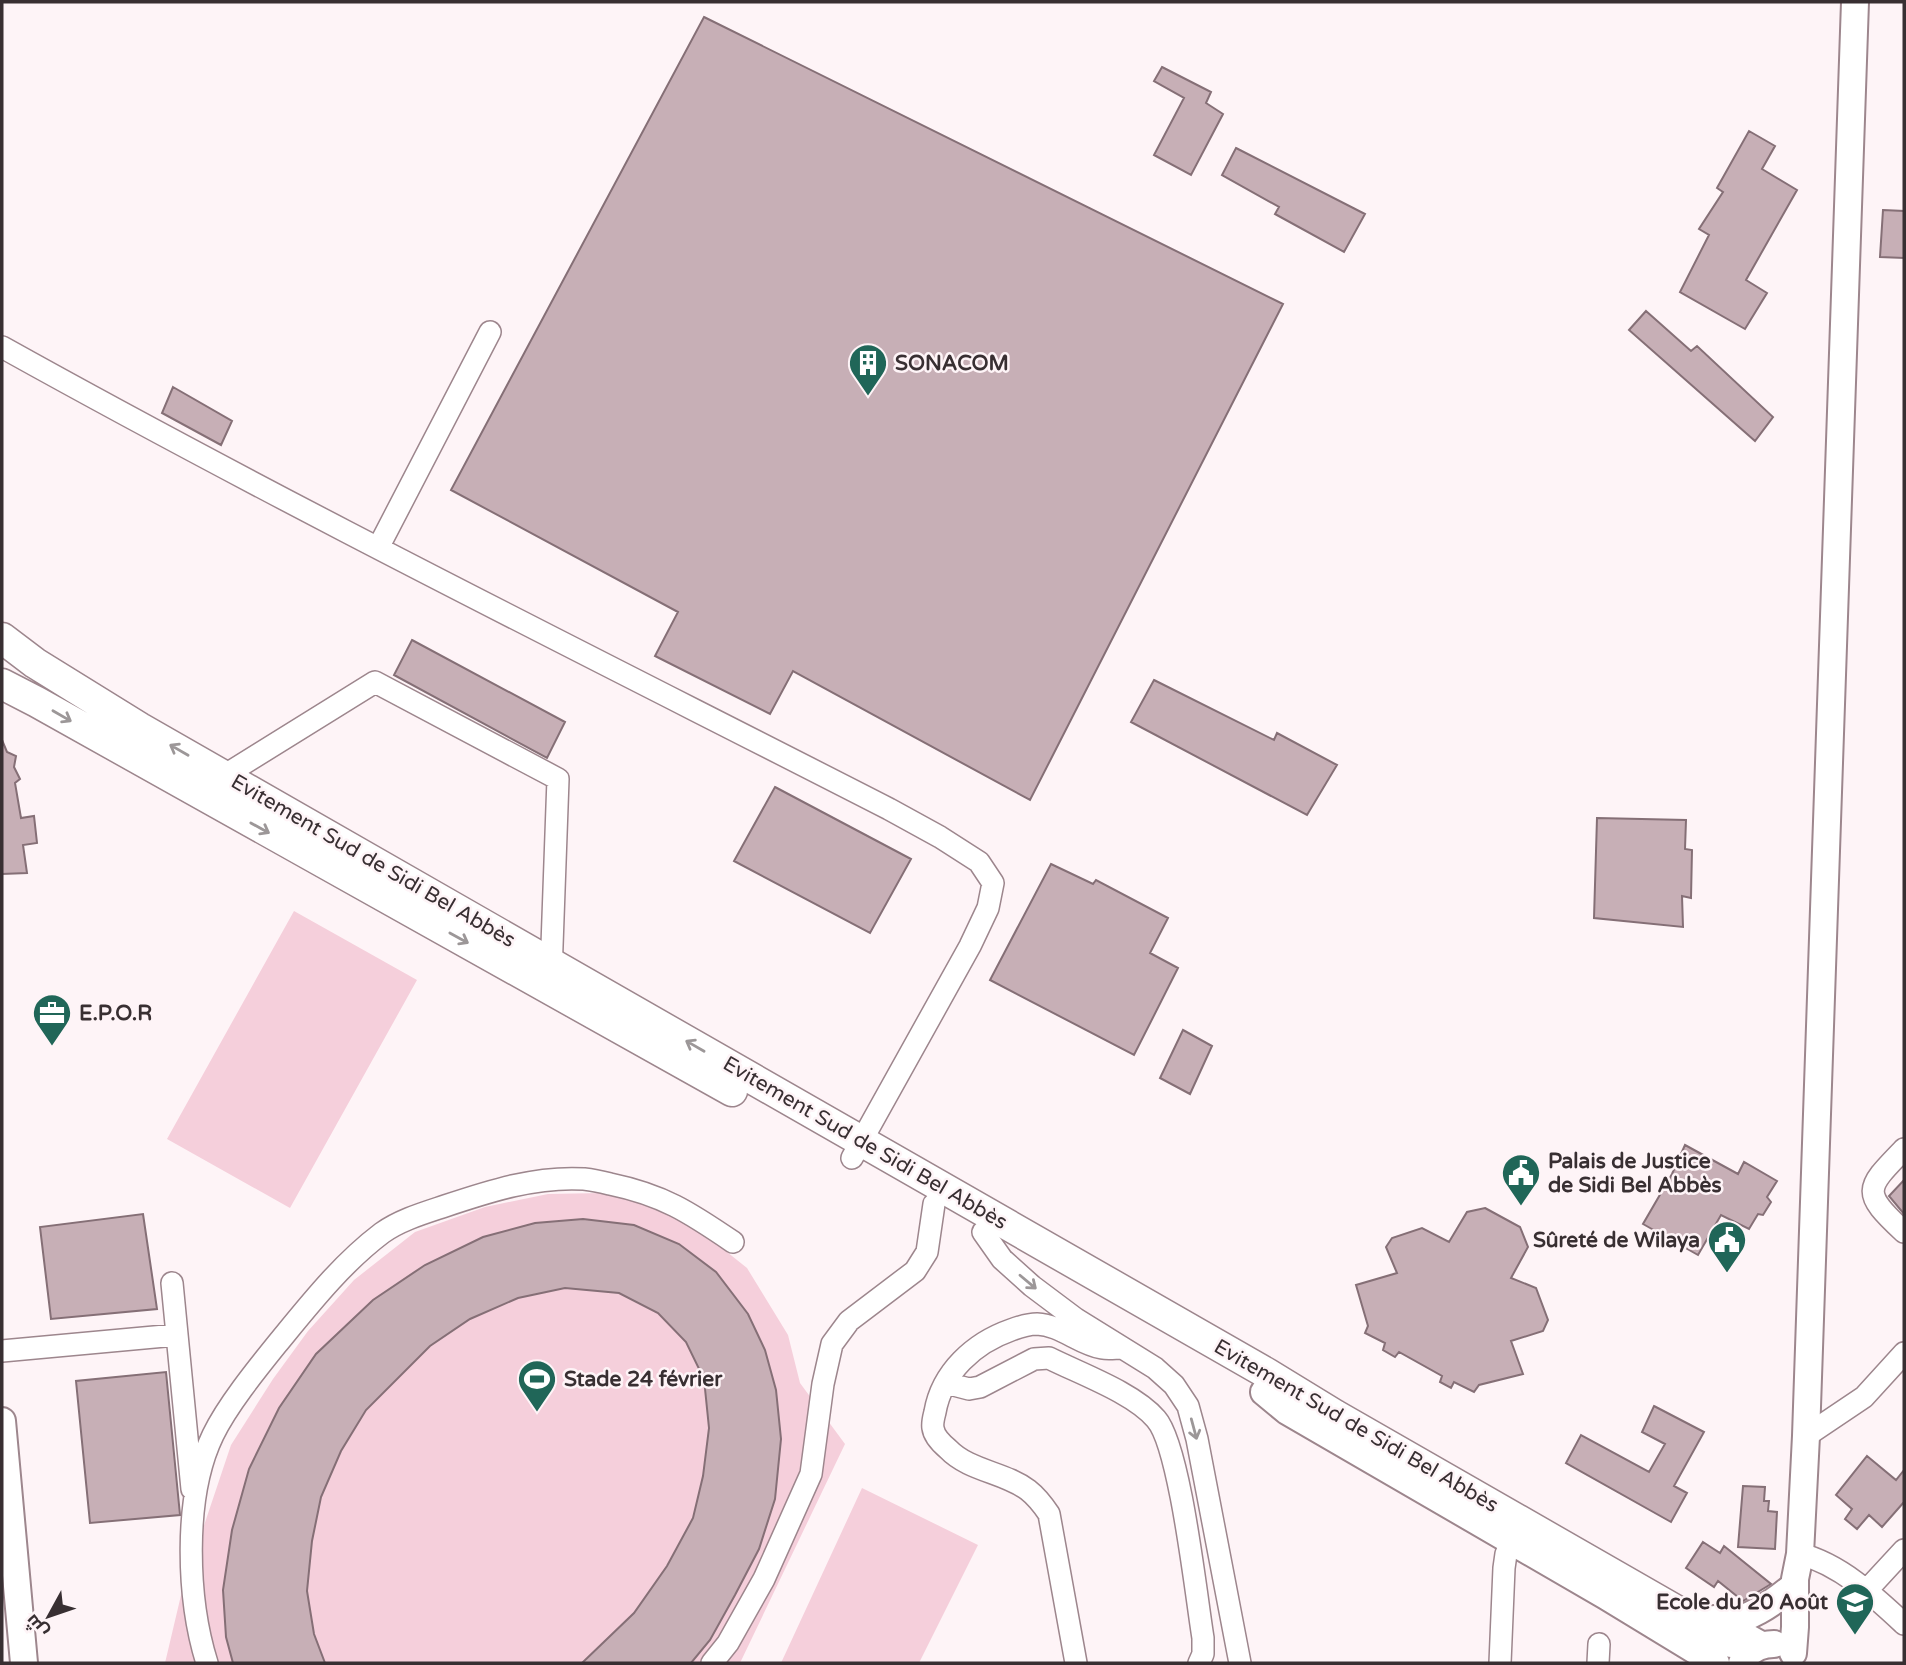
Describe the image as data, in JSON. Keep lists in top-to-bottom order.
{
  "streets": {
    "highway": ["Evitement Sud de Sidi Bel Abbès"]
  },
  "places": {
    "building": ["SONACOM"],
    "office": ["E.P.O.R"],
    "public building": ["Palais de Justice de Sidi Bel Abbès", "Sûreté de Wilaya"],
    "sports": ["Stade 24 février"],
    "school or university": ["Ecole du 20 Août"]
  },
  "north": "bottom left"
}
